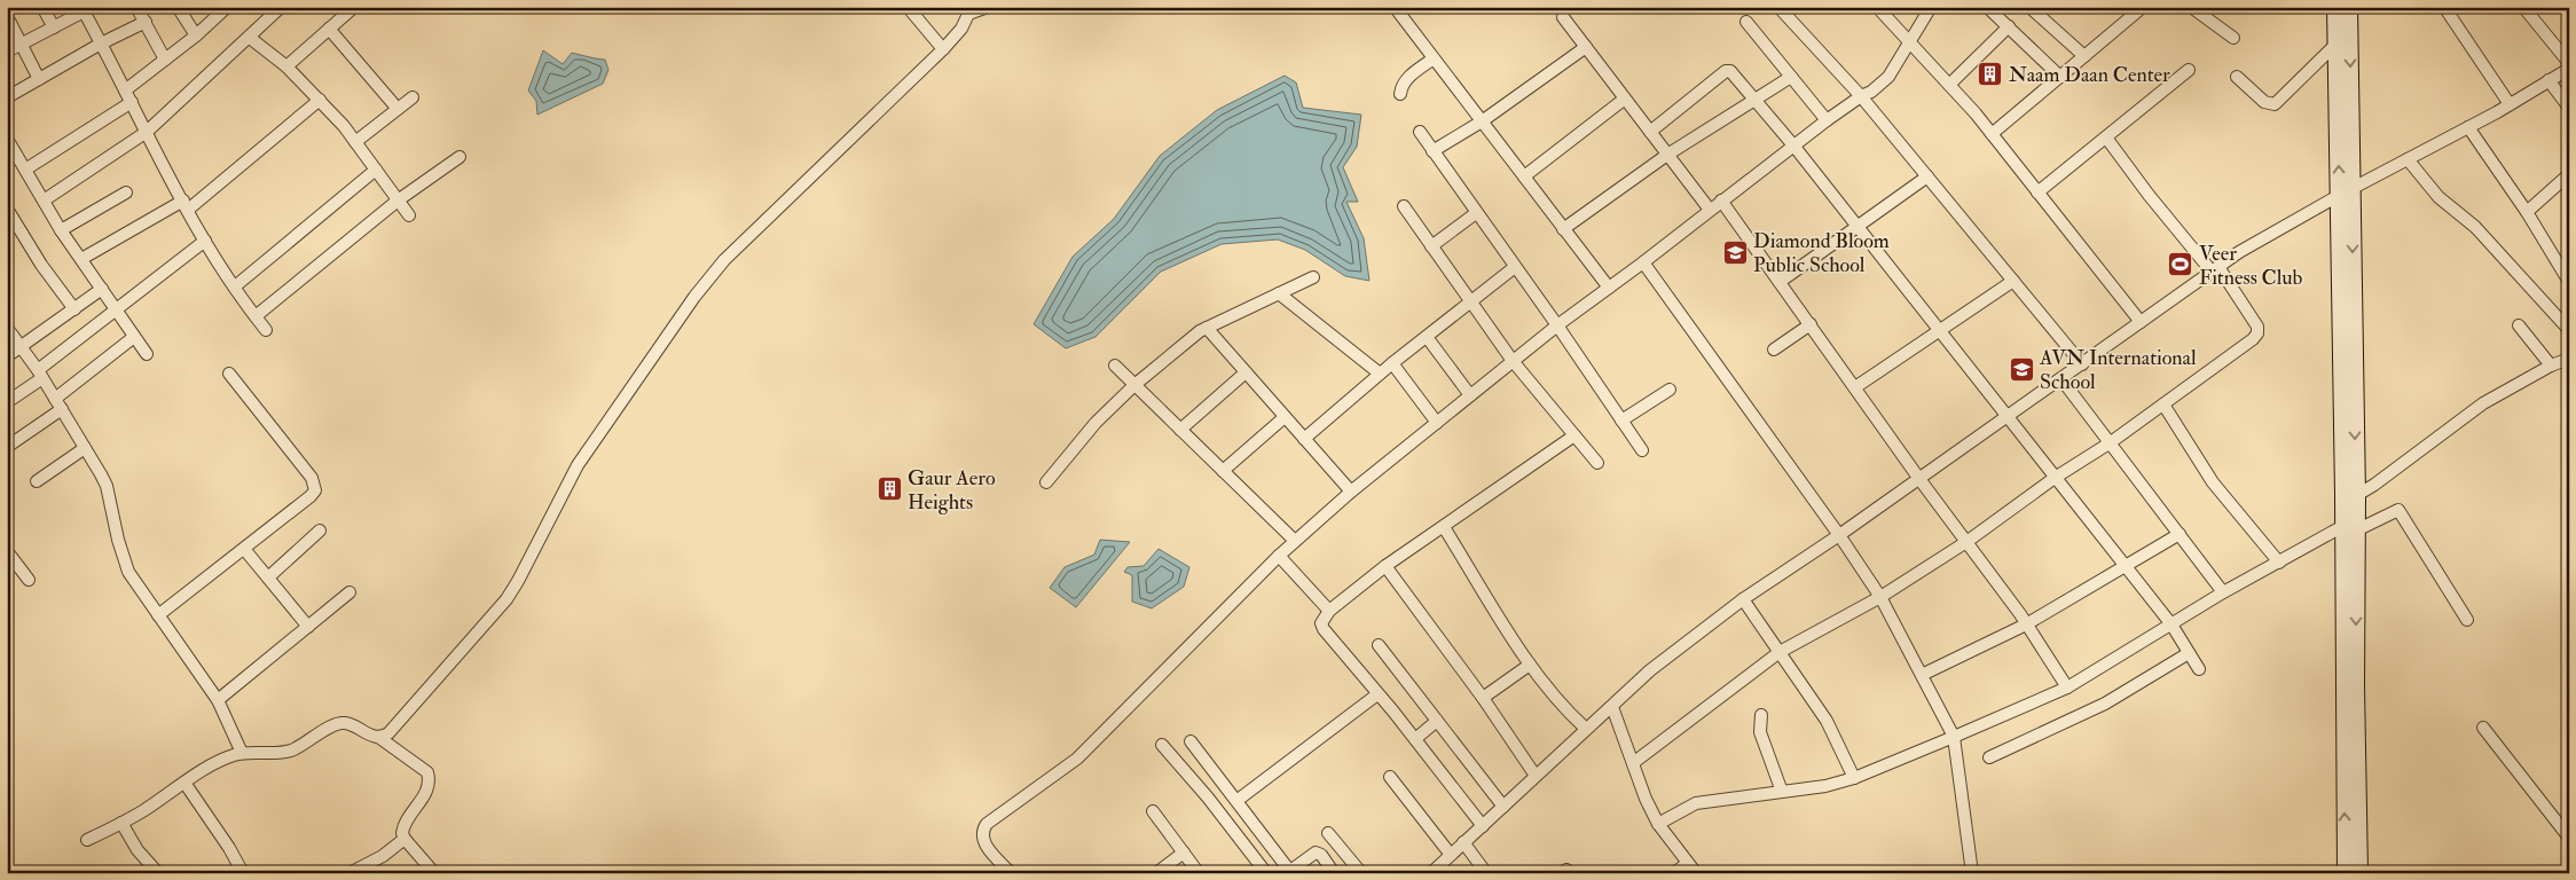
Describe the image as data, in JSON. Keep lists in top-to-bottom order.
{
  "places": {
    "building": ["Naam Daan Center", "Gaur Aero Heights"],
    "school or university": ["Diamond Bloom Public School", "AVN International School"],
    "sports": ["Veer Fitness Club"]
  }
}
